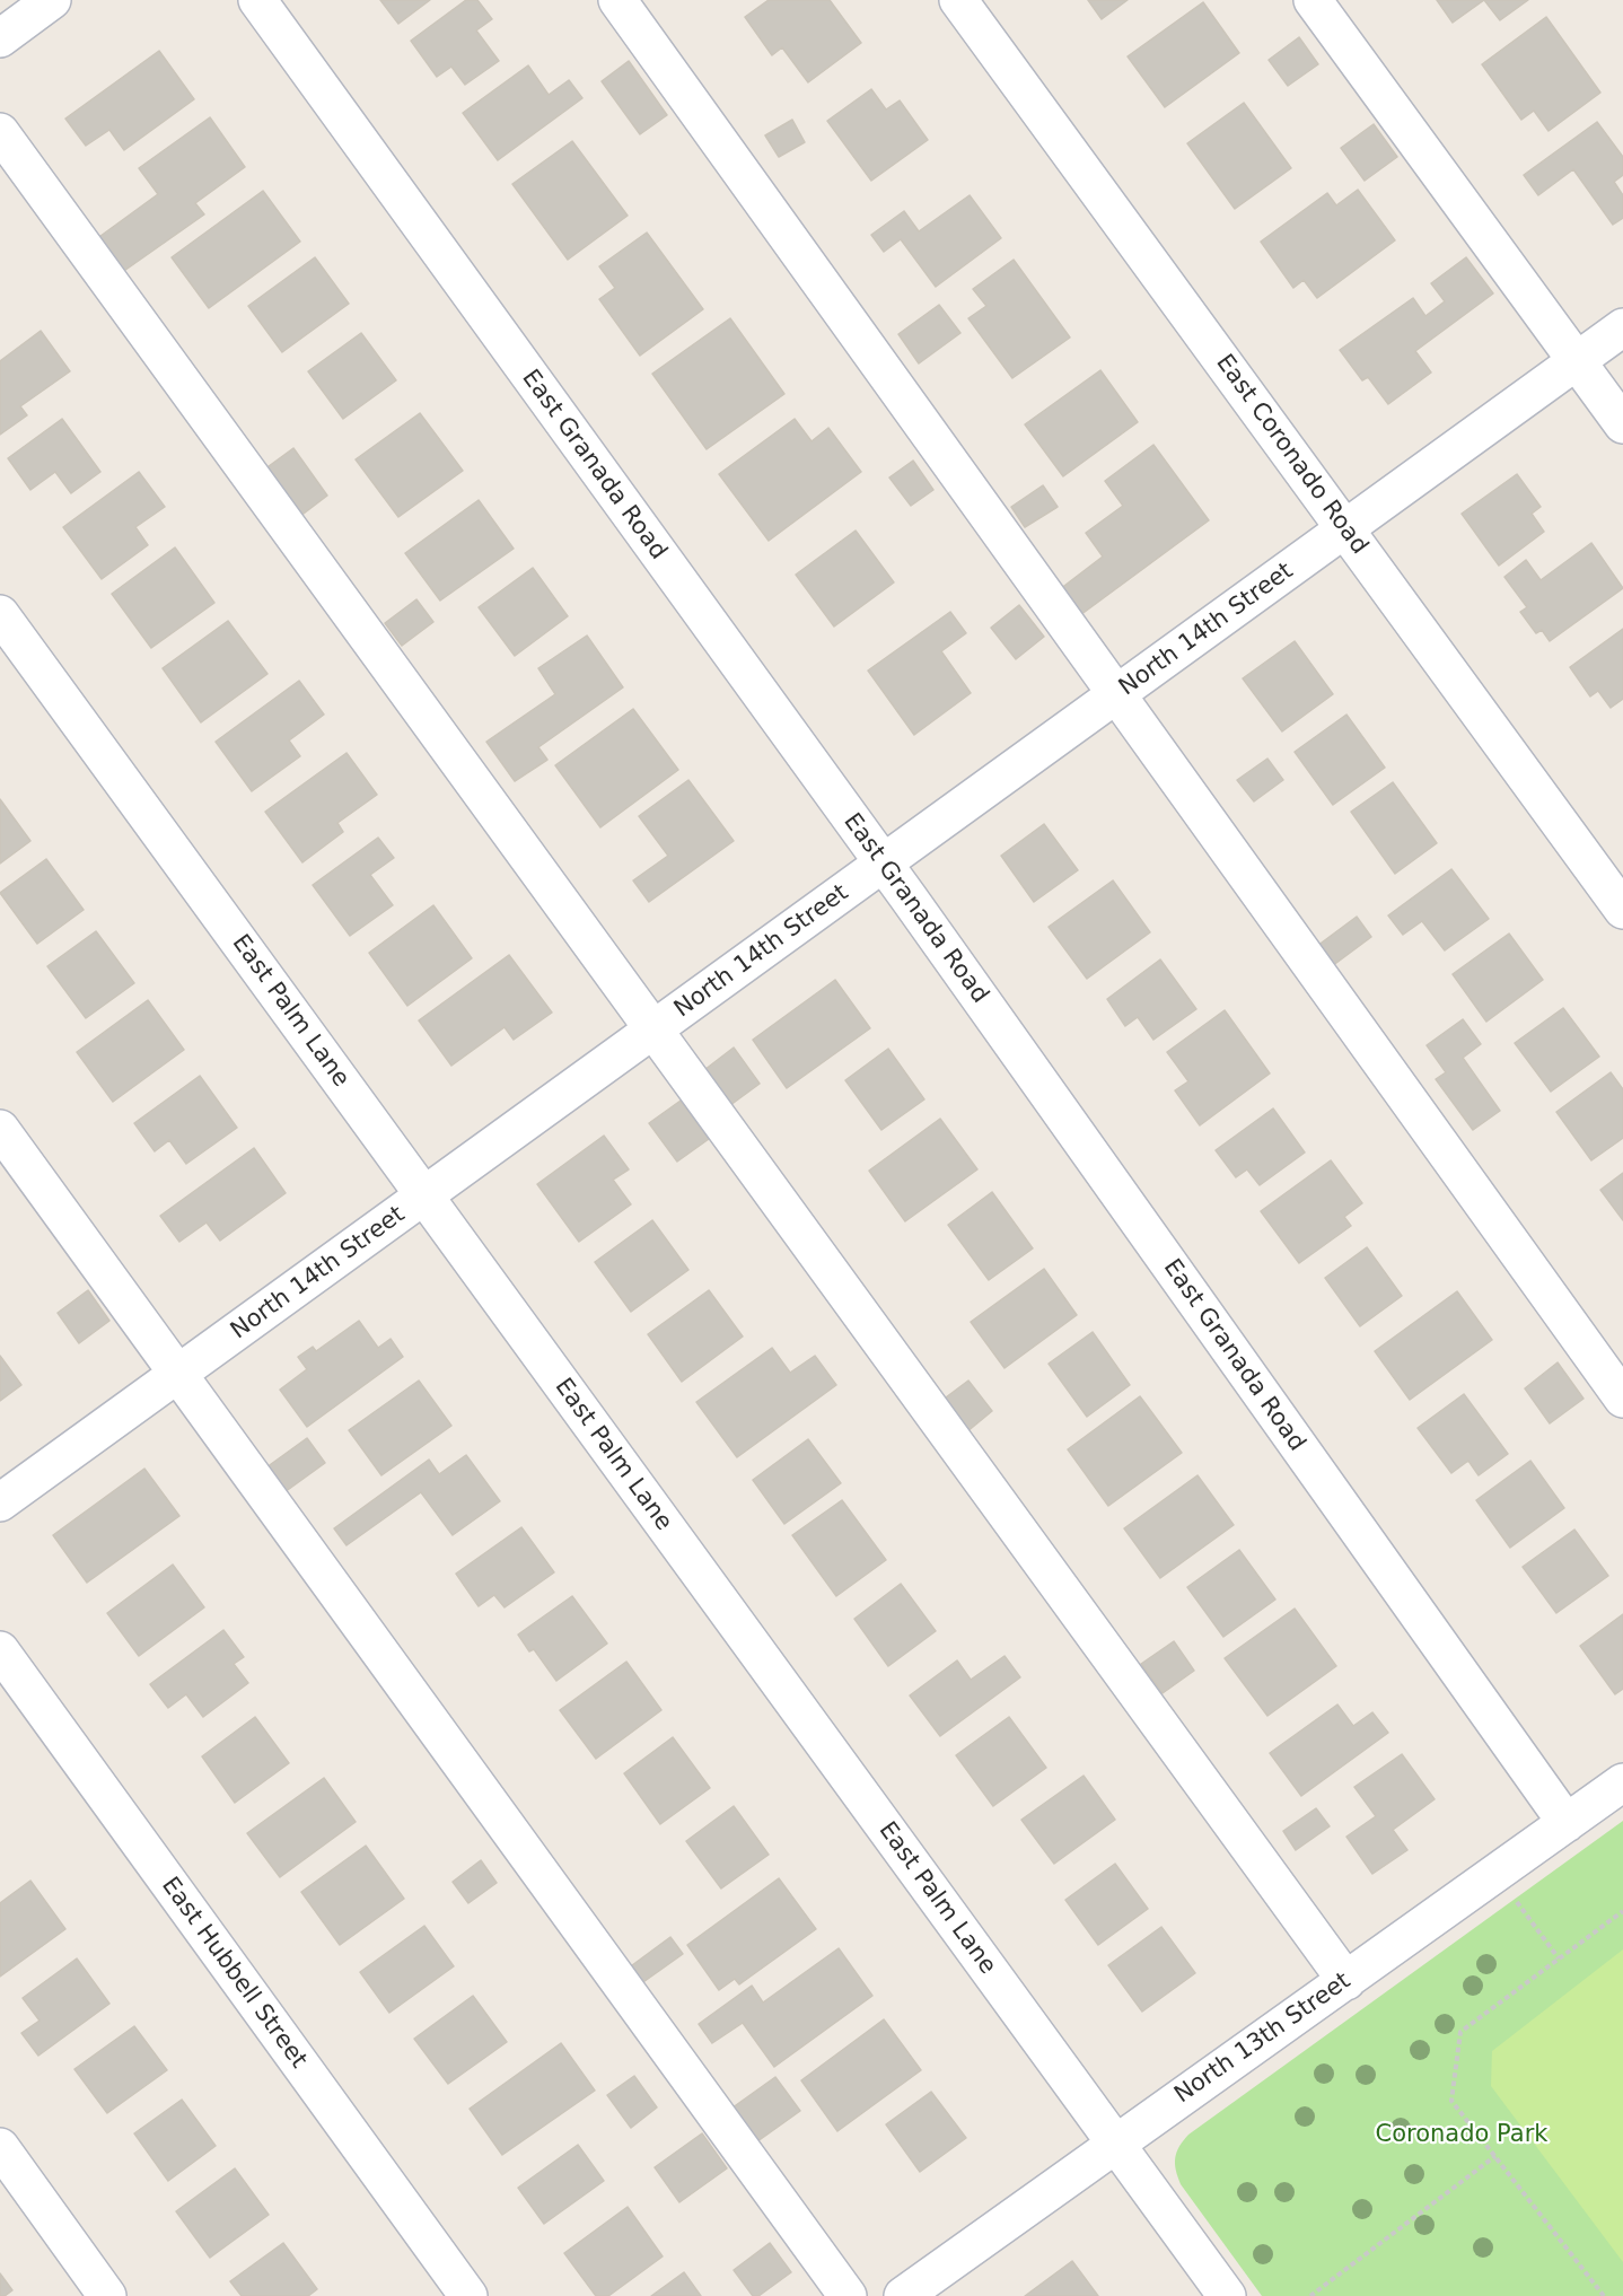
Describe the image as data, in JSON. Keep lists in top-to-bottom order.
{
  "streets": {
    "street": [
      "East Coronado Road",
      "East Granada Road",
      "North 14th Street",
      "East Palm Lane",
      "East Hubbell Street",
      "North 13th Street"
    ]
  },
  "crossings": [
    ["East Coronado Road", "North 14th Street"],
    ["East Granada Road", "North 14th Street"],
    ["East Granada Road", "North 13th Street"],
    ["North 14th Street", "East Palm Lane"],
    ["East Palm Lane", "North 13th Street"]
  ],
  "parks": ["Coronado Park"]
}
